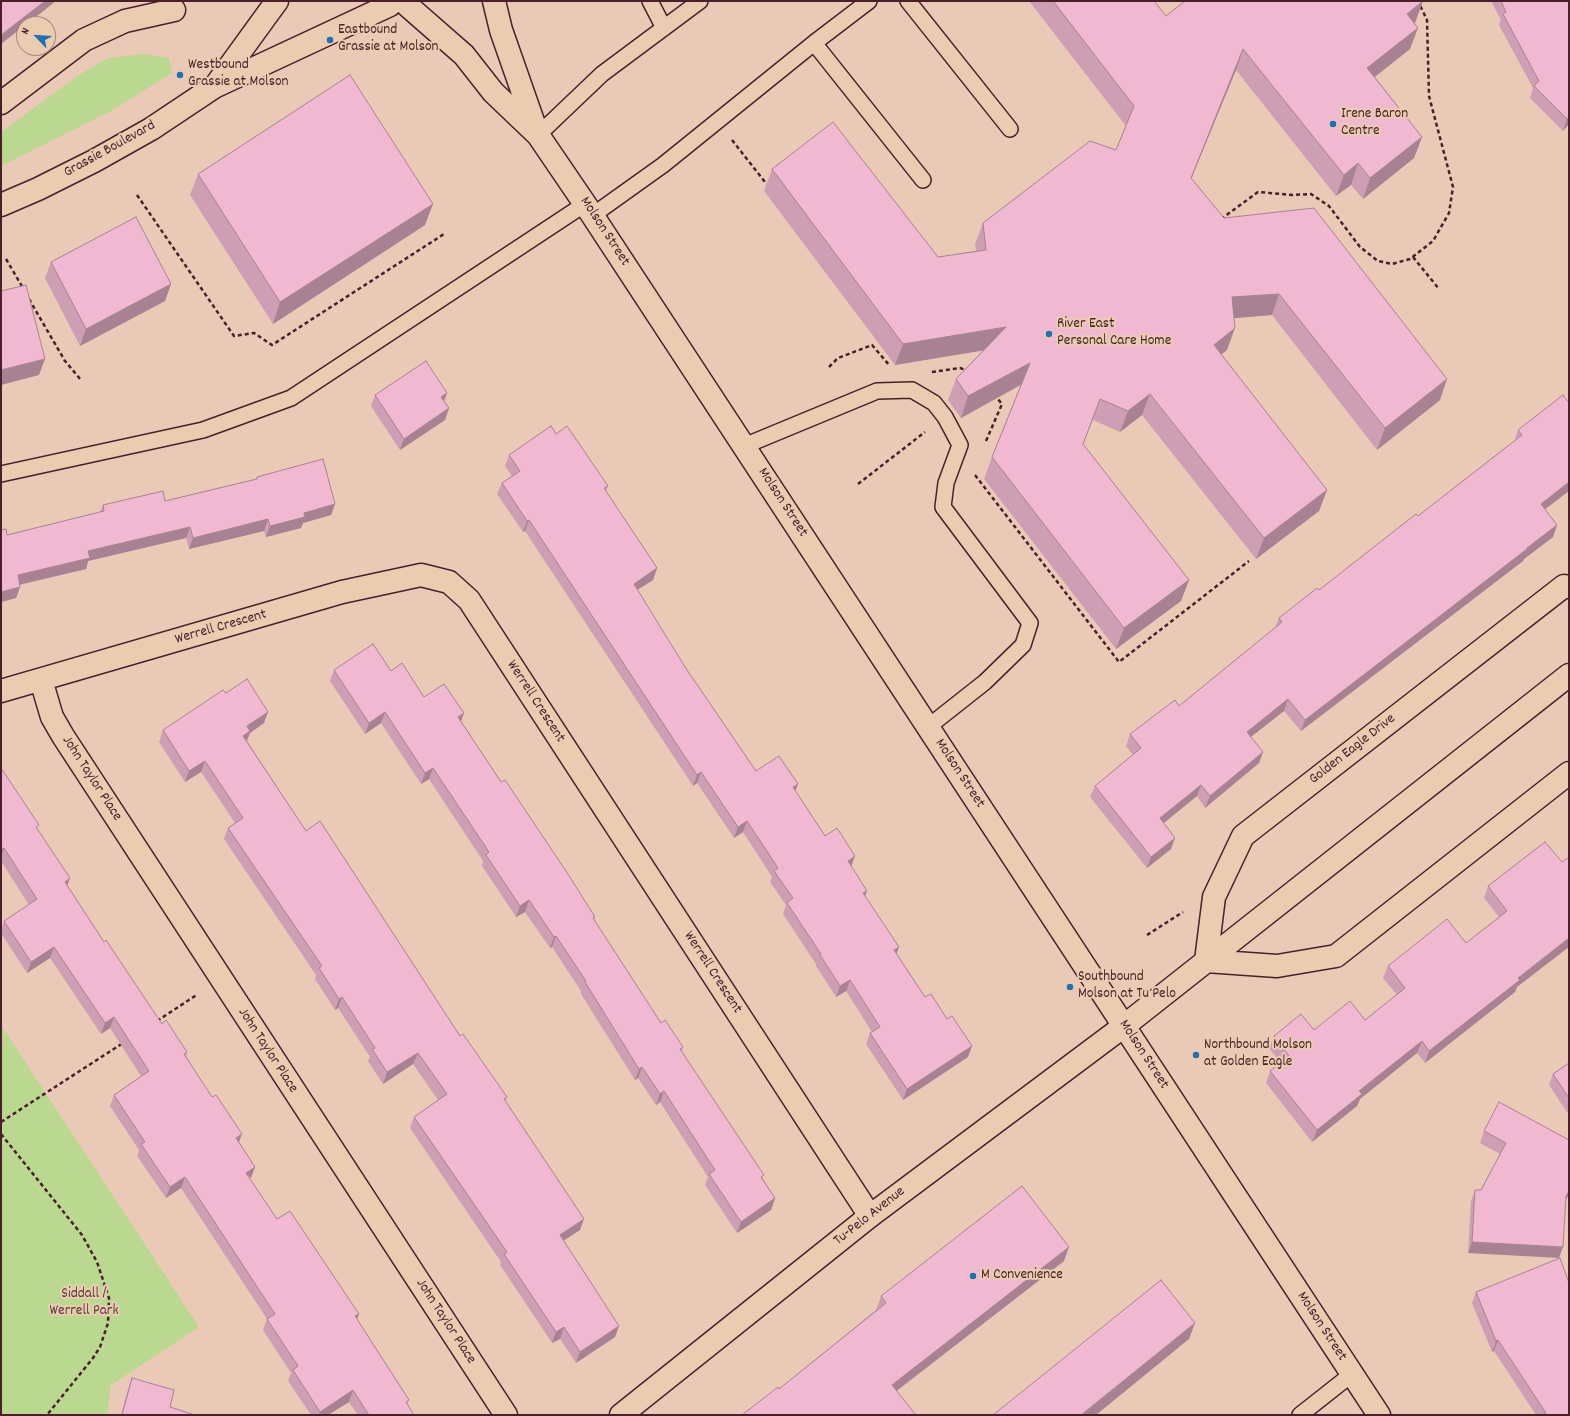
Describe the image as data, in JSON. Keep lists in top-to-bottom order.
{
  "streets": {
    "street": [
      "Grassie Boulevard",
      "Molson Street",
      "Werrell Crescent",
      "Golden Eagle Drive",
      "John Taylor Place",
      "Tu-Pelo Avenue"
    ]
  },
  "crossings": [
    ["Grassie Boulevard", "Molson Street"],
    ["Molson Street", "Tu-Pelo Avenue"],
    ["Werrell Crescent", "John Taylor Place"],
    ["Werrell Crescent", "Tu-Pelo Avenue"]
  ],
  "parks": ["Siddall / Werrell Park"],
  "places": [
    "Eastbound Grassie at Molson",
    "Westbound Grassie at Molson",
    "Irene Baron Centre",
    "River East Personal Care Home",
    "Southbound Molson at Tu Pelo",
    "Northbound Molson at Golden Eagle",
    "M Convenience"
  ],
  "north": "top left"
}
